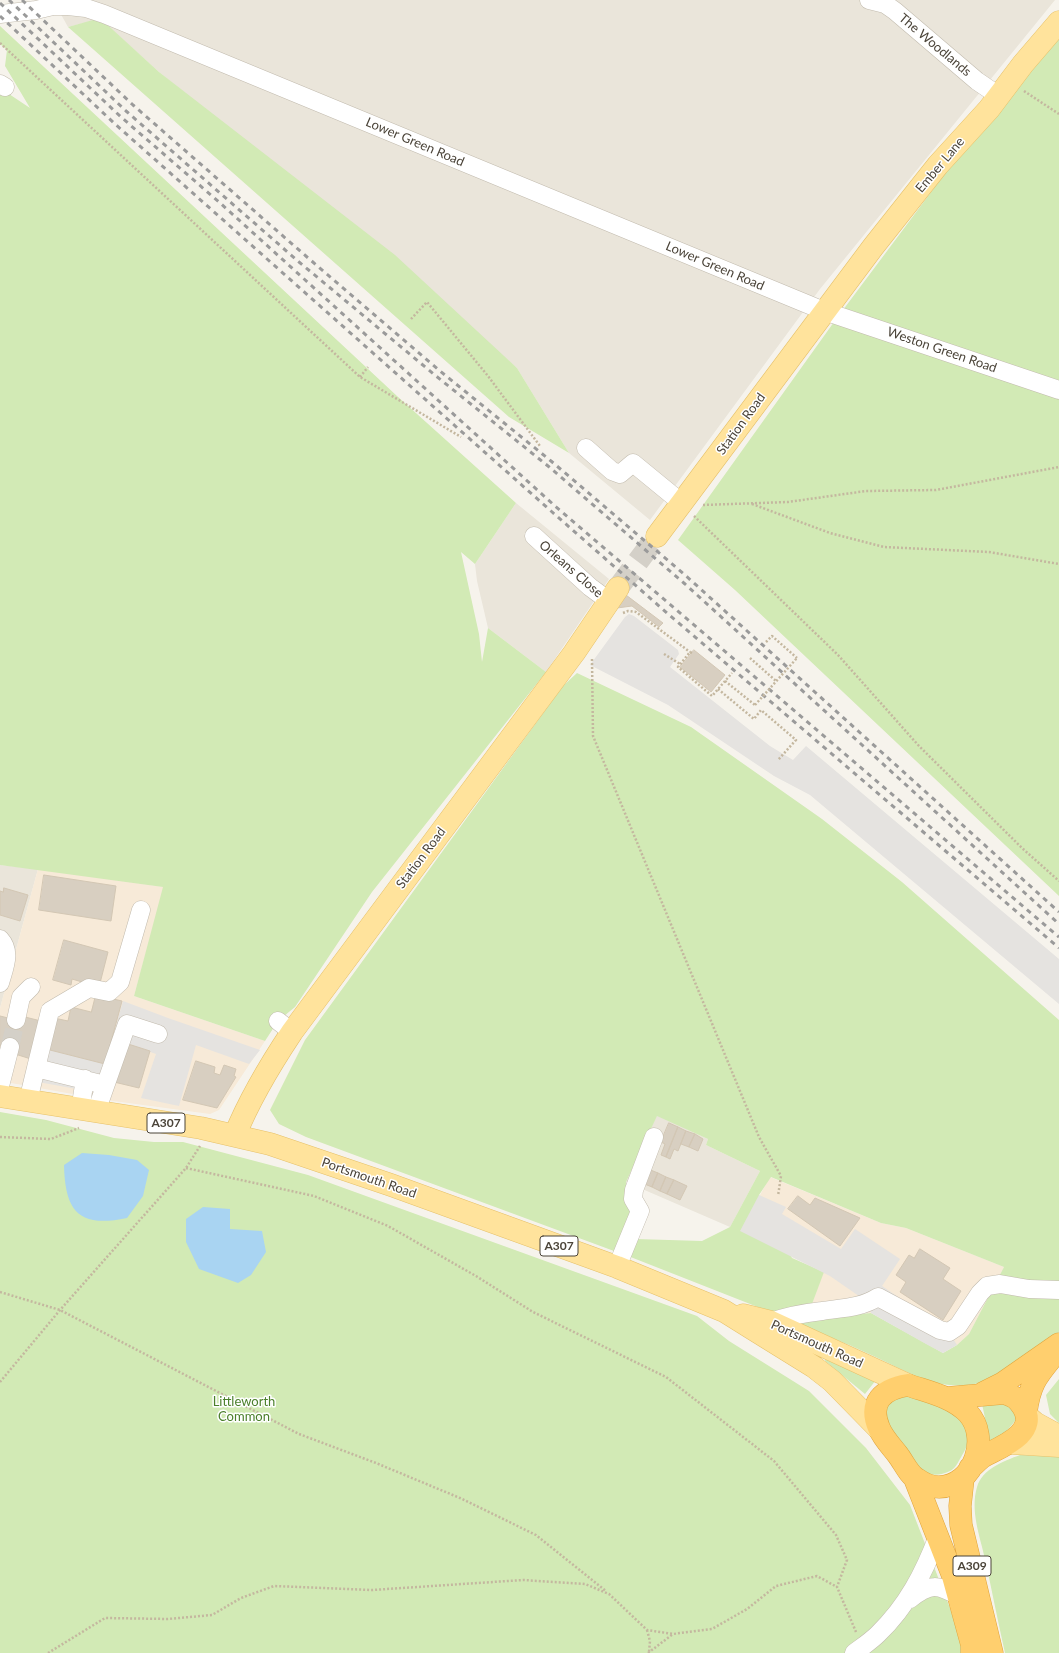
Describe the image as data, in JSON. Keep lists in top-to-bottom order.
{
  "streets": {
    "highway": ["A309"],
    "main road": [
      "Ember Lane",
      "Station Road",
      "A307",
      "Portsmouth Road"
    ],
    "street": [
      "The Woodlands",
      "Lower Green Road",
      "Weston Green Road",
      "Orleans Close"
    ]
  },
  "crossings": [
    ["The Woodlands", "Ember Lane"],
    ["Lower Green Road", "Ember Lane"],
    ["Lower Green Road", "Weston Green Road"],
    ["Lower Green Road", "Station Road"],
    ["Ember Lane", "Weston Green Road"],
    ["Ember Lane", "Station Road"],
    ["Weston Green Road", "Station Road"],
    ["Station Road", "Orleans Close"],
    ["Station Road", "Portsmouth Road"],
    ["Portsmouth Road", "A309"]
  ],
  "parks": ["Littleworth Common"]
}
